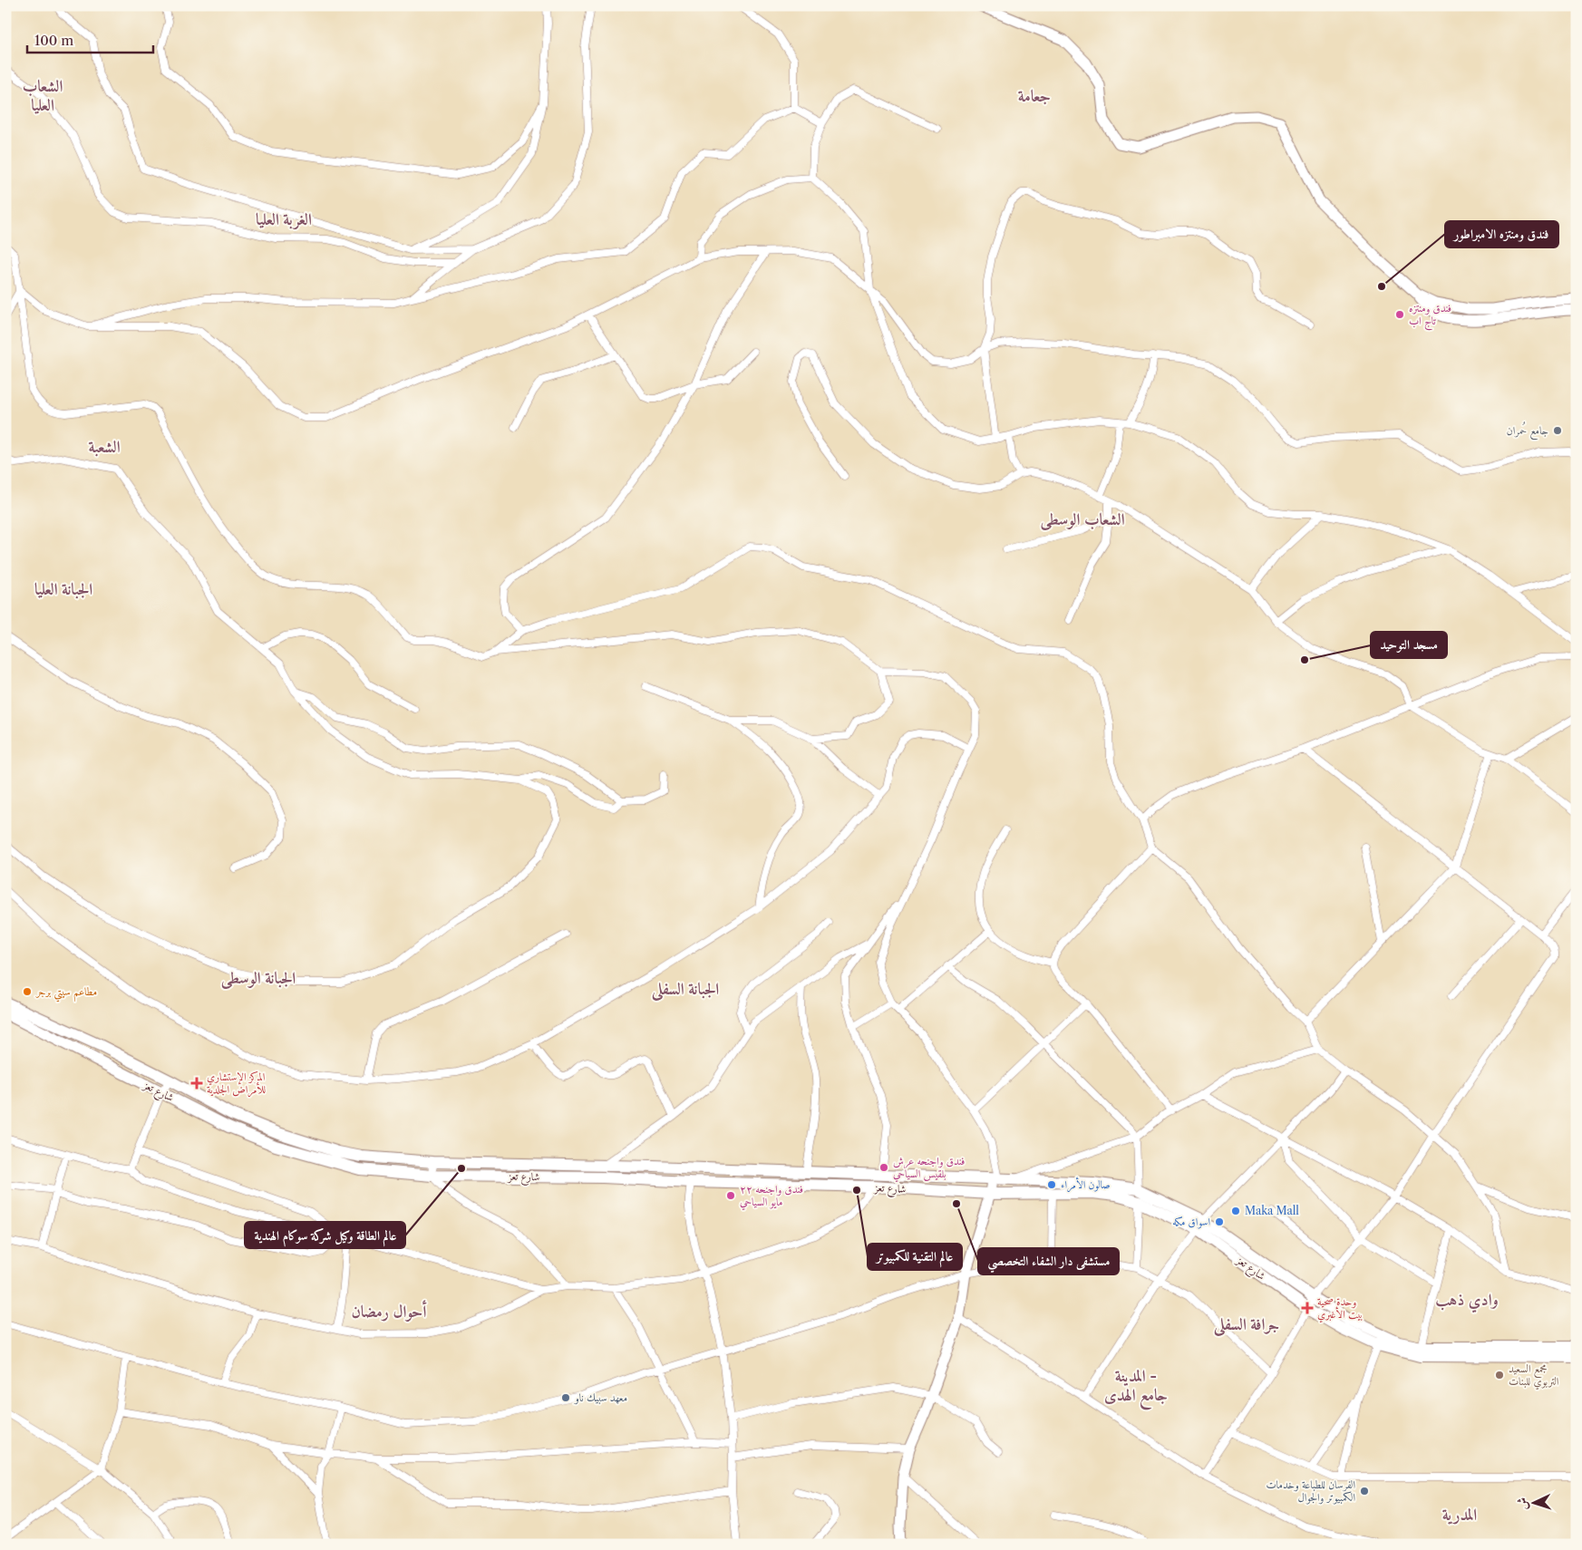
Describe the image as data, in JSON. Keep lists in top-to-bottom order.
{
  "streets": {
    "main road": ["شارع تعز"]
  },
  "districts": [
    "الشعاب العليا",
    "جعامة",
    "الغربة العليا",
    "الشعبة",
    "الشعاب الوسطى",
    "الجبانة العليا",
    "الجبانة الوسطى",
    "الجبانة السفلى",
    "وادي ذهب",
    "أحوال رمضان",
    "جرافة السفلى",
    "المدينة - جامع الهدى",
    "المدرية"
  ],
  "places": {
    "other": [
      "فندق ومنتزه الامبراطور",
      "فندق ومنتزه تاج اب",
      "جامع حُمران",
      "مسجد التوحيد",
      "مطاعم سيتي برجر",
      "فندق واجنحه عرش بلقيس السياحي",
      "عالم الطاقة وكيل شركة سوكام الهندية",
      "صالون الأمراء",
      "عالم التقنية للكمبيوتر",
      "فندق واجنحه ٢٢ مايو السياحي",
      "مستشفى دار الشفاء التخصصي",
      "Maka Mall",
      "اسواق مكه",
      "مجمع السعيد التربوي للبنات",
      "معهد سبيك ناو",
      "الفرسان للطباعة وخدمات الكمبيوتر والجوال"
    ],
    "health": ["المركز الإستشاري للأمراض الجلدية", "وحدة صحية بيت الأغبري"]
  },
  "scale_bar": "100 m",
  "north": "left"
}
